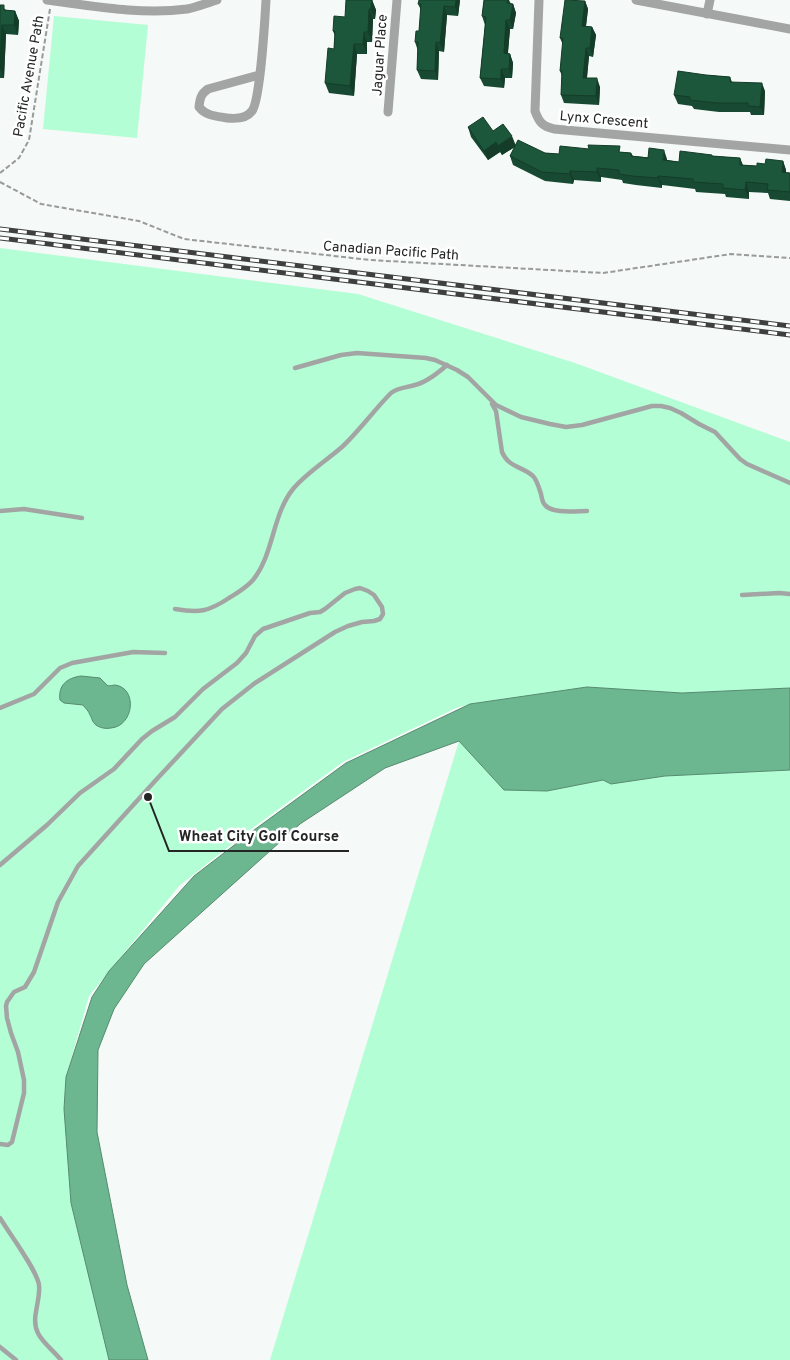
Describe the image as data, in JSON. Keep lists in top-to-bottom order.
{
  "streets": {
    "street": ["Jaguar Place", "Lynx Crescent"],
    "path": ["Pacific Avenue Path", "Canadian Pacific Path"]
  },
  "places": ["Wheat City Golf Course"]
}
